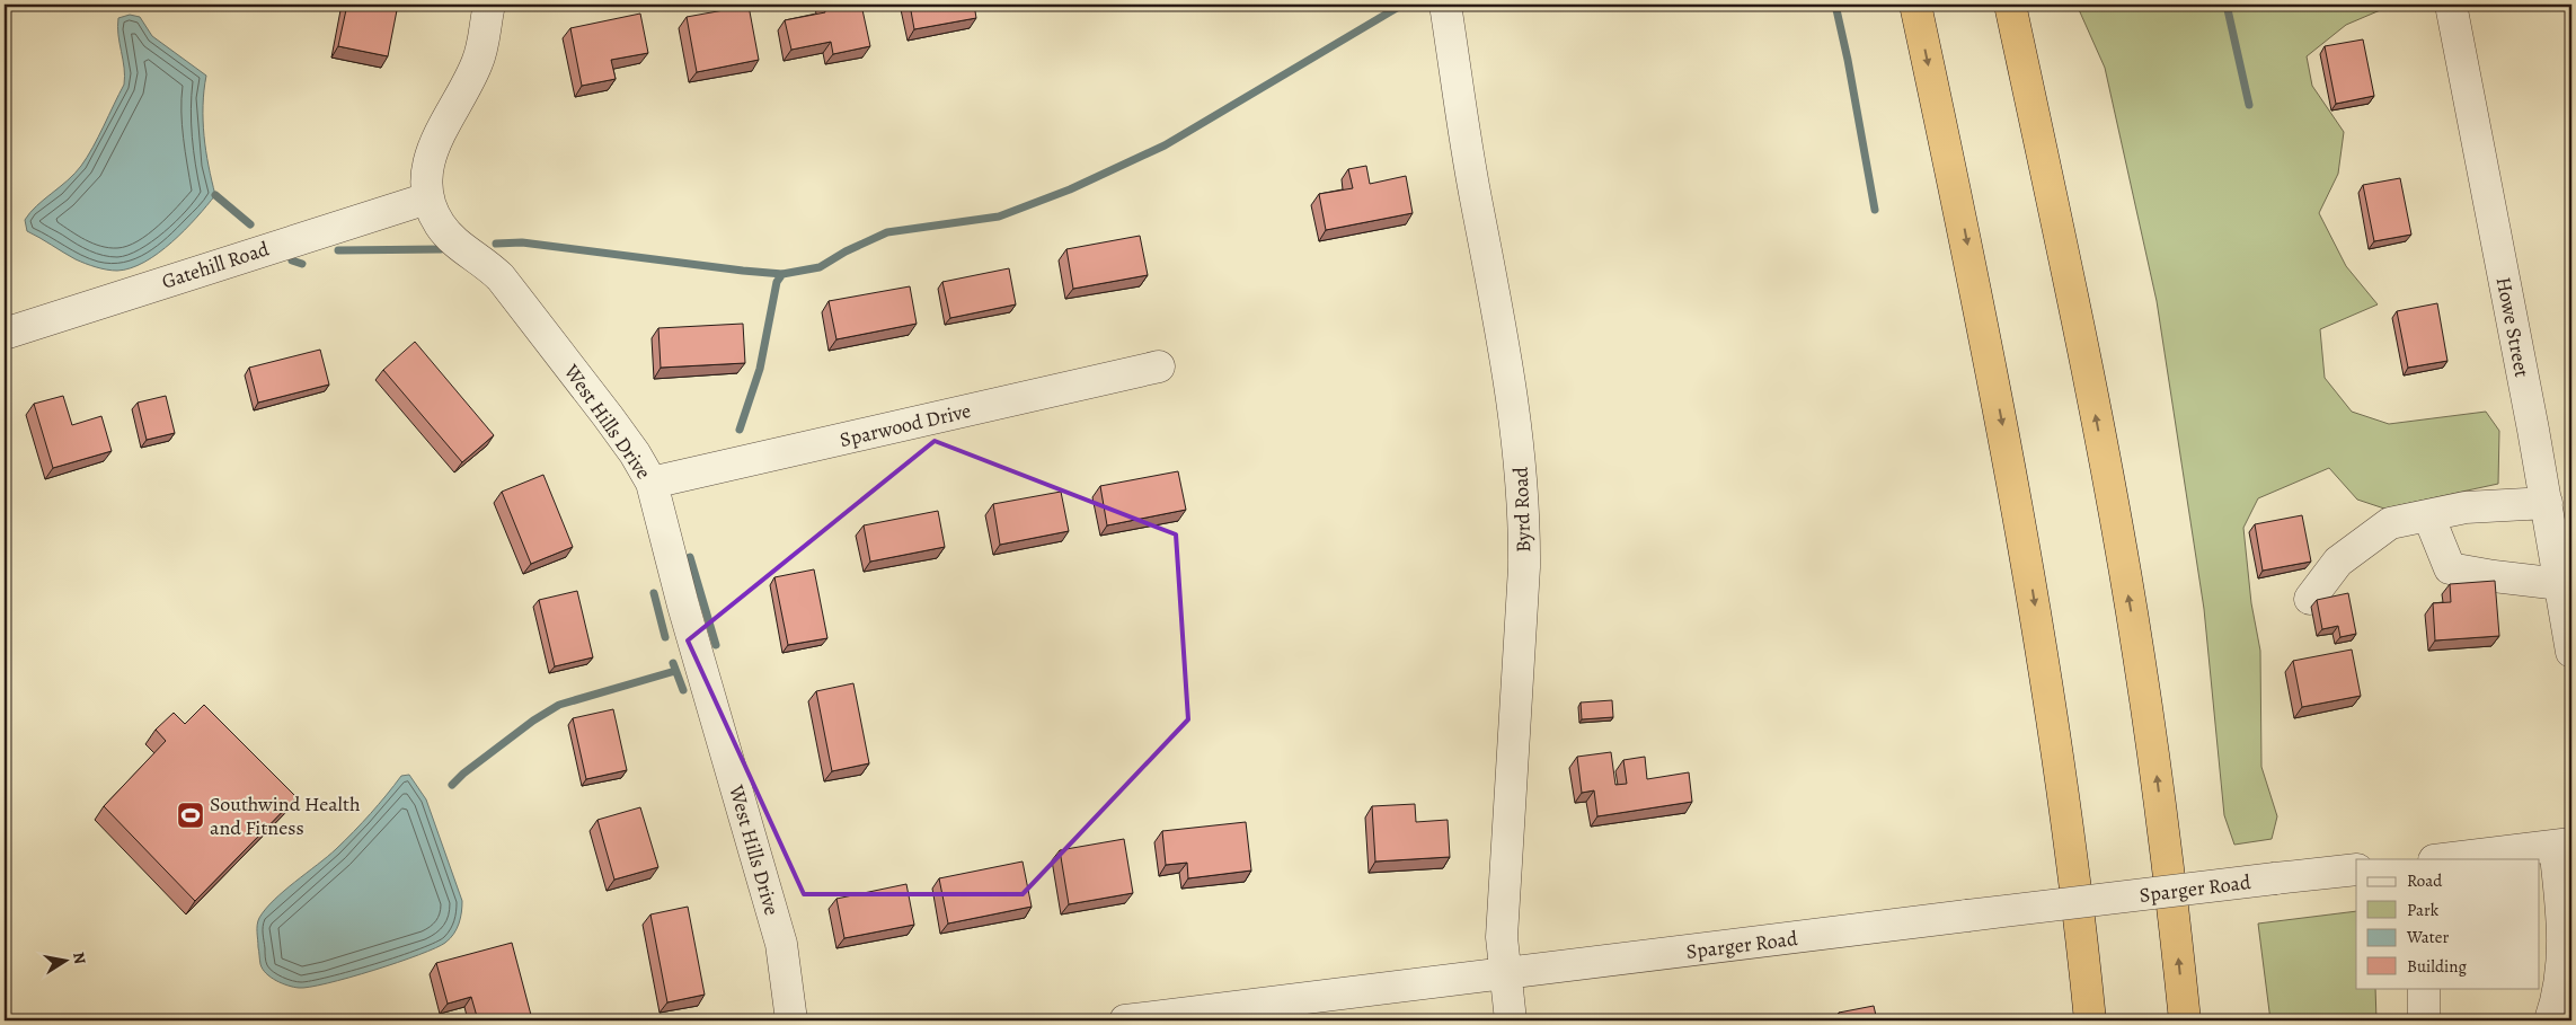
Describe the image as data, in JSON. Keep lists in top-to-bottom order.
{
  "streets": {
    "street": [
      "Gatehill Road",
      "Howe Street",
      "West Hills Drive",
      "Sparwood Drive",
      "Byrd Road",
      "Sparger Road"
    ]
  },
  "crossings": [
    ["Gatehill Road", "West Hills Drive"],
    ["West Hills Drive", "Sparwood Drive"],
    ["Byrd Road", "Sparger Road"]
  ],
  "places": {
    "sports": ["Southwind Health and Fitness"]
  },
  "legend": [
    "Road",
    "Park",
    "Water",
    "Building"
  ],
  "north": "right"
}
